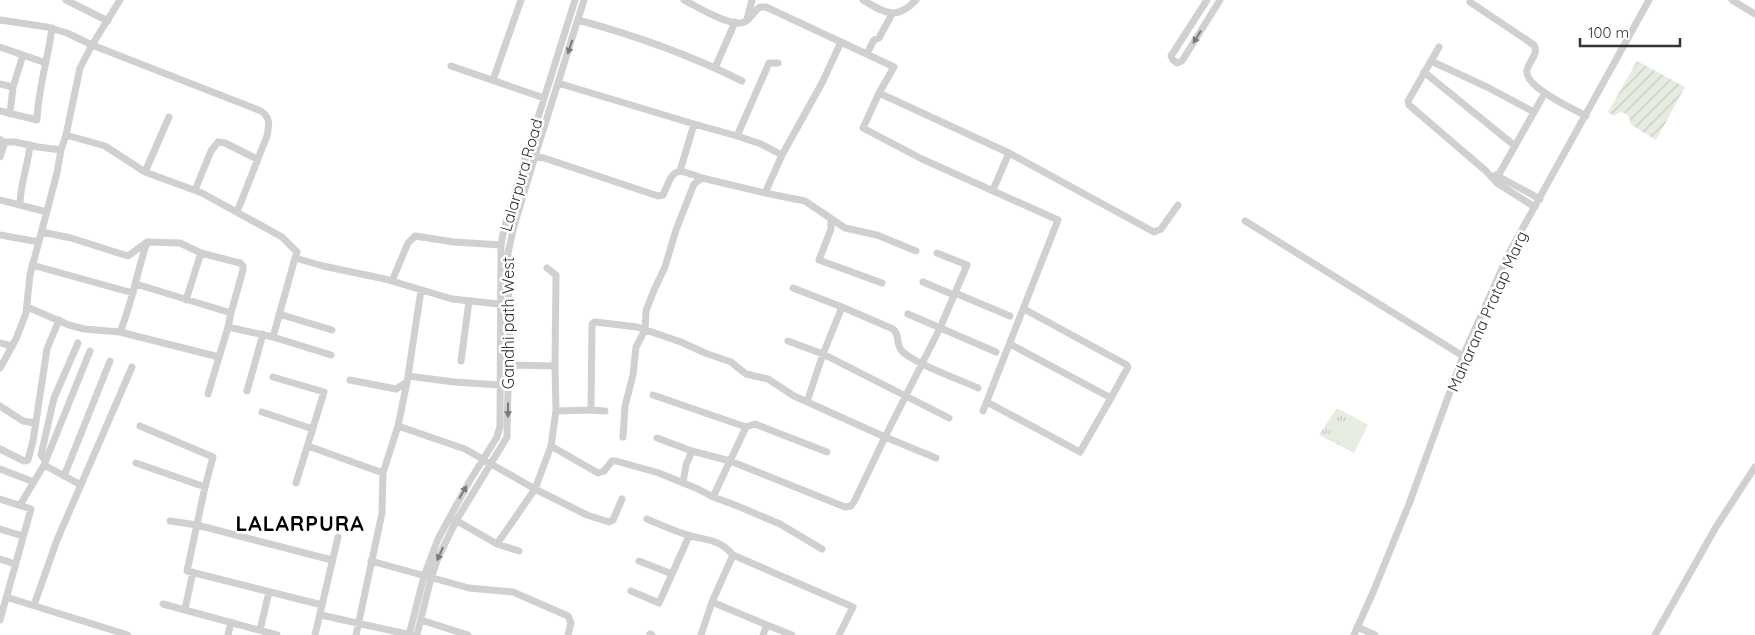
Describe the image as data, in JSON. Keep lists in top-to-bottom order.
{
  "streets": {
    "street": ["Lalarpura Road", "Maharana Pratap Marg", "Gandhi path West"]
  },
  "crossings": [
    ["Lalarpura Road", "Gandhi path West"]
  ],
  "districts": ["LALARPURA"],
  "scale_bar": "100 m"
}
